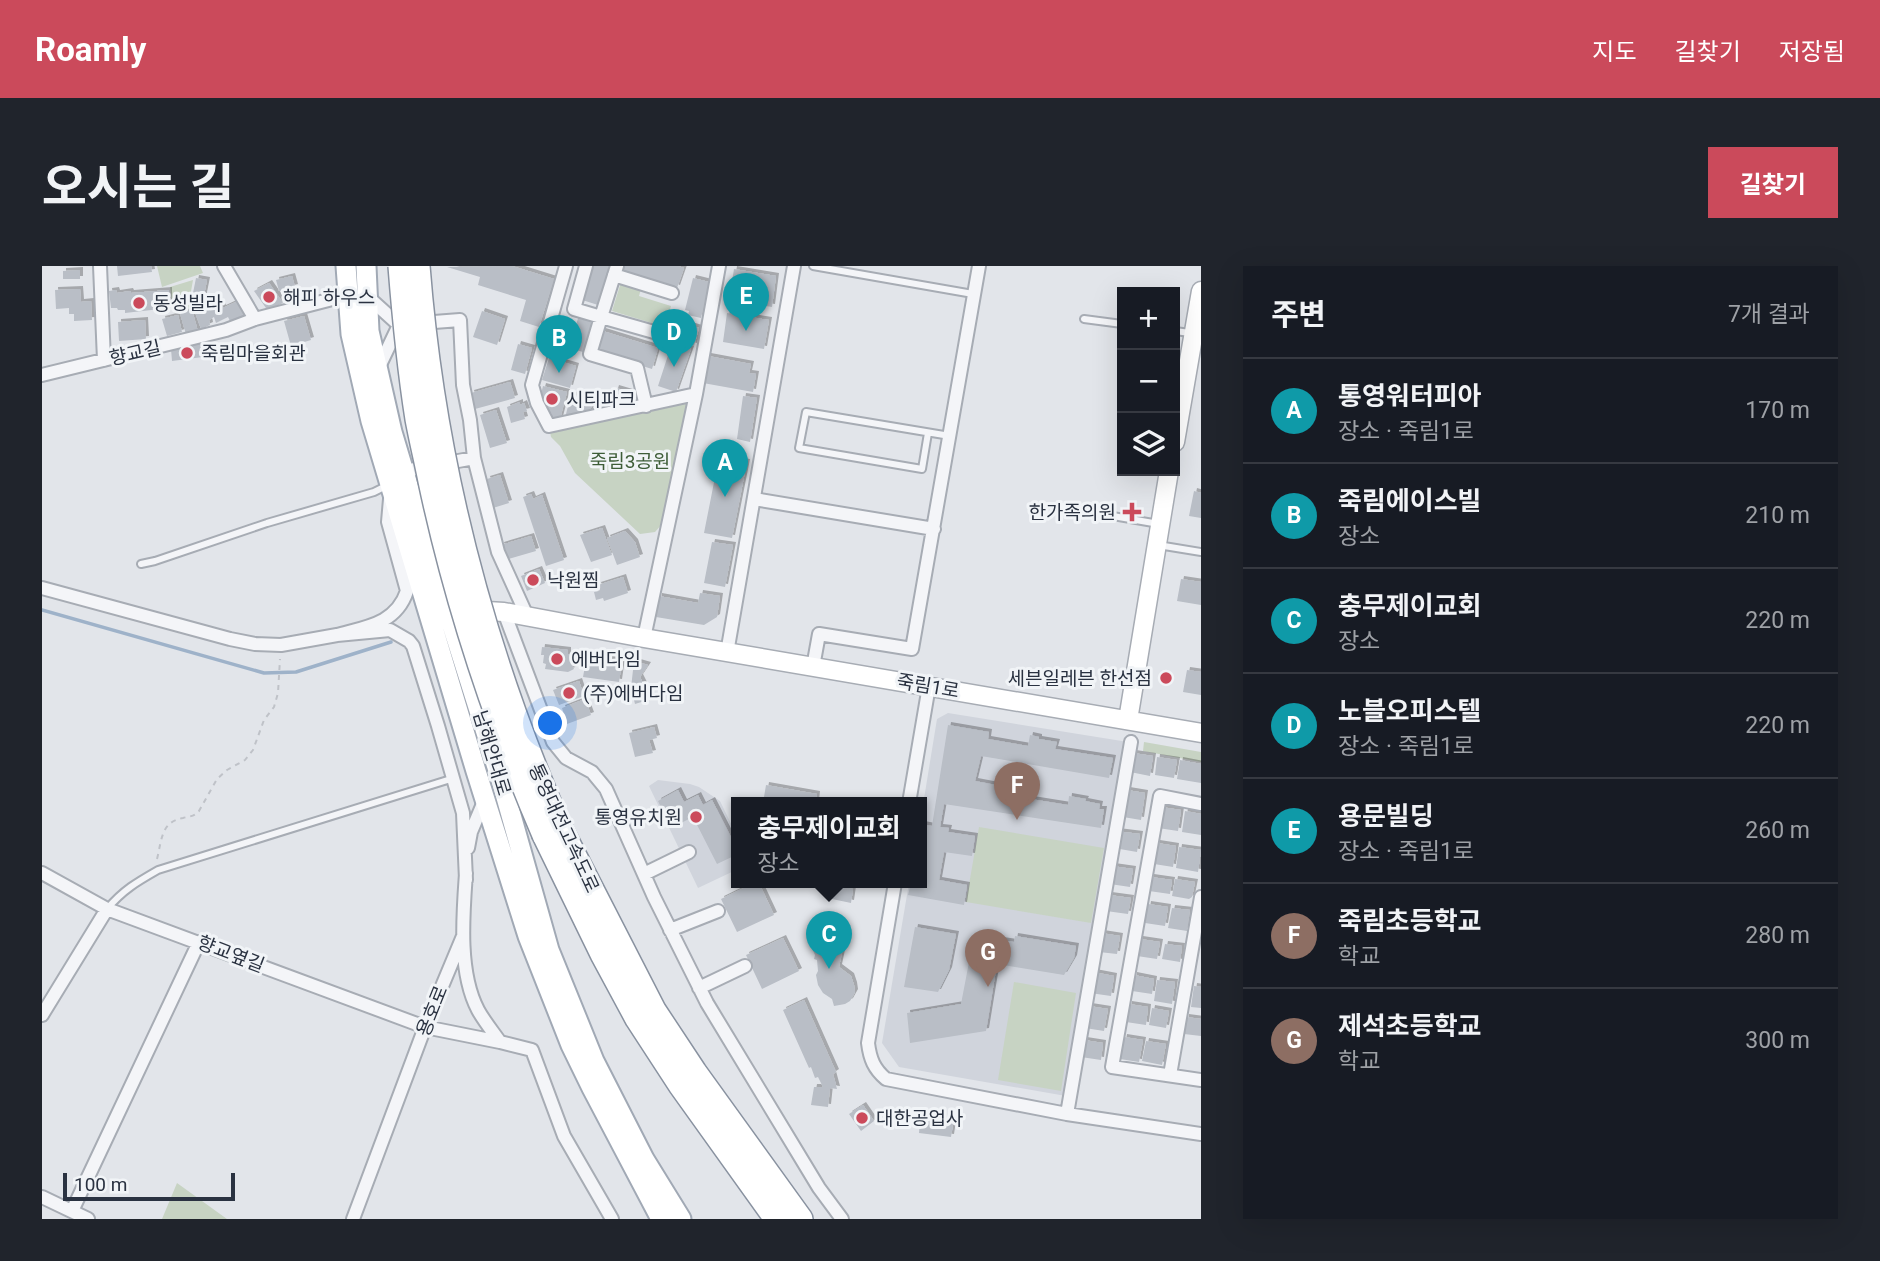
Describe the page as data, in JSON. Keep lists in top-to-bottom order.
{
  "streets": {
    "highway": ["통영대전고속도로"],
    "main road": ["남해안대로"],
    "street": [
      "향교길",
      "죽림1로",
      "향교옆길",
      "용호로"
    ]
  },
  "crossings": [
    ["향교길", "남해안대로"],
    ["죽림1로", "남해안대로"],
    ["남해안대로", "용호로"],
    ["향교옆길", "용호로"]
  ],
  "parks": ["죽림3공원"],
  "places": {
    "other": [
      "해피 하우스",
      "동성빌라",
      "죽림마을회관",
      "시티파크",
      "낙원찜",
      "에버다임",
      "세븐일레븐 한선점",
      "(주)에버다임",
      "통영유치원",
      "대한공업사"
    ],
    "health": ["한가족의원"]
  },
  "scale_bar": "100 m",
  "page": {
    "header": "Roamly",
    "nav": ["지도", "길찾기", "저장됨"],
    "title": "오시는 길",
    "buttons": "길찾기",
    "heading": ["주변", "7개 결과"],
    "pins": [
      "E",
      "D",
      "B",
      "A",
      "F",
      "C",
      "G"
    ],
    "map_buttons": ["+", "−"],
    "list": [
      {
        "mark": "A",
        "name": "통영워터피아",
        "note": "장소 · 죽림1로",
        "value": "170 m"
      },
      {
        "mark": "B",
        "name": "죽림에이스빌",
        "note": "장소",
        "value": "210 m"
      },
      {
        "mark": "C",
        "name": "충무제이교회",
        "note": "장소",
        "value": "220 m"
      },
      {
        "mark": "D",
        "name": "노블오피스텔",
        "note": "장소 · 죽림1로",
        "value": "220 m"
      },
      {
        "mark": "E",
        "name": "용문빌딩",
        "note": "장소 · 죽림1로",
        "value": "260 m"
      },
      {
        "mark": "F",
        "name": "죽림초등학교",
        "note": "학교",
        "value": "280 m"
      },
      {
        "mark": "G",
        "name": "제석초등학교",
        "note": "학교",
        "value": "300 m"
      }
    ],
    "popup": ["충무제이교회", "장소"],
    "scale": "100 m"
  }
}
